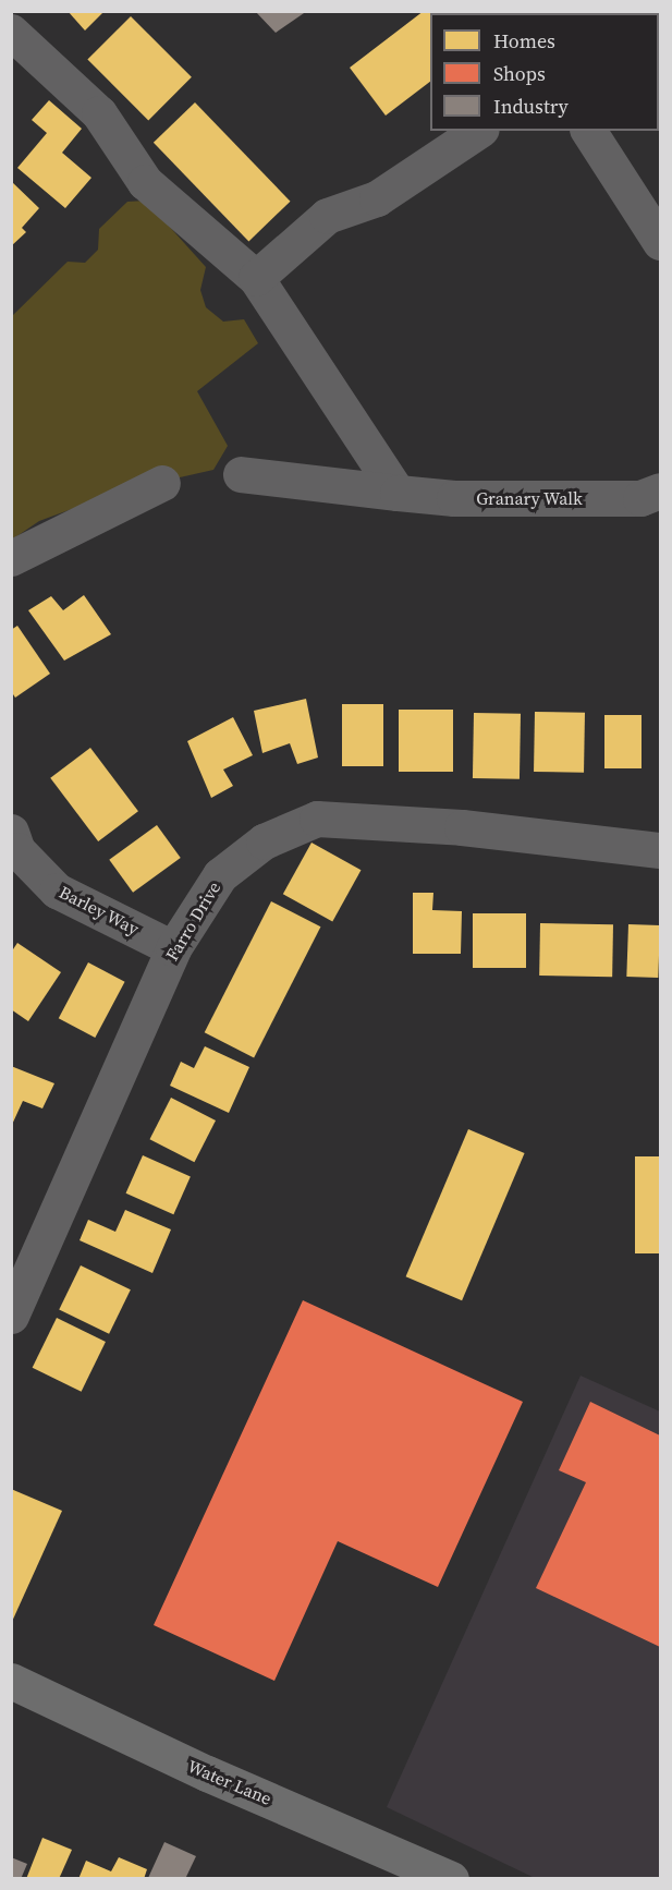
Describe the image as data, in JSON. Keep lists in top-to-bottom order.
{
  "streets": {
    "street": [
      "Granary Walk",
      "Barley Way",
      "Farro Drive",
      "Water Lane"
    ]
  },
  "crossings": [
    ["Barley Way", "Farro Drive"]
  ],
  "legend": ["Homes", "Shops", "Industry"]
}
